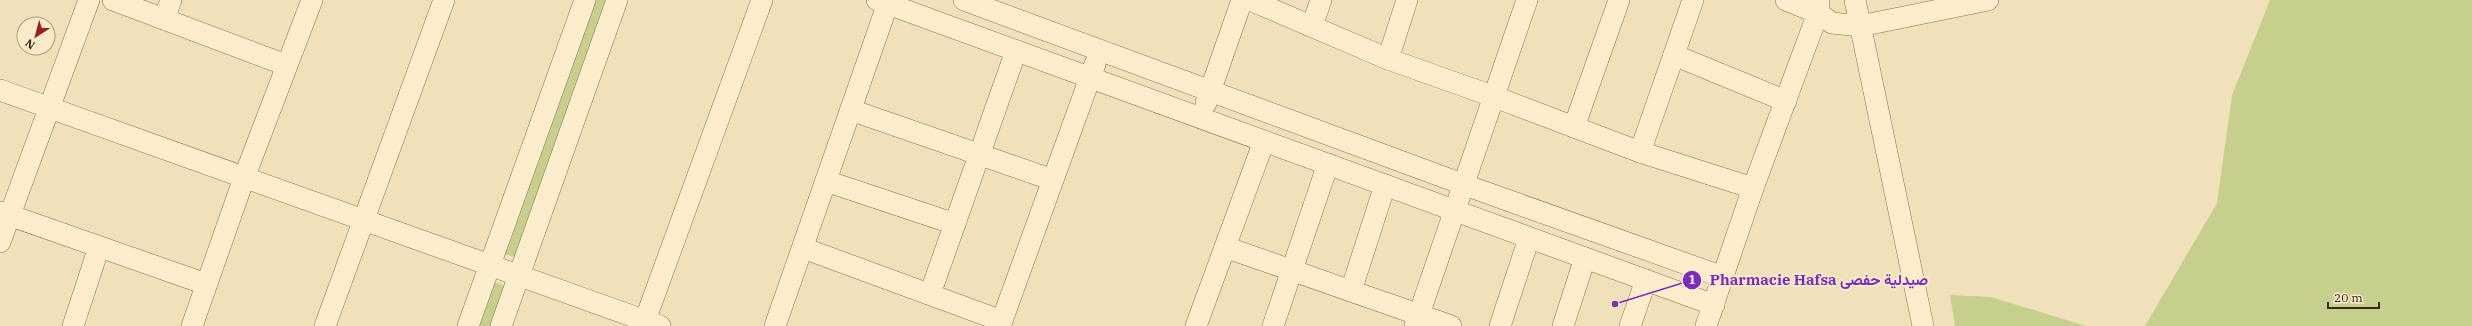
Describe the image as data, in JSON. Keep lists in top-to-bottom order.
{
  "places": ["Pharmacie Hafsa صيدلية حفصى"],
  "scale_bar": "20 m",
  "north": "bottom left"
}
